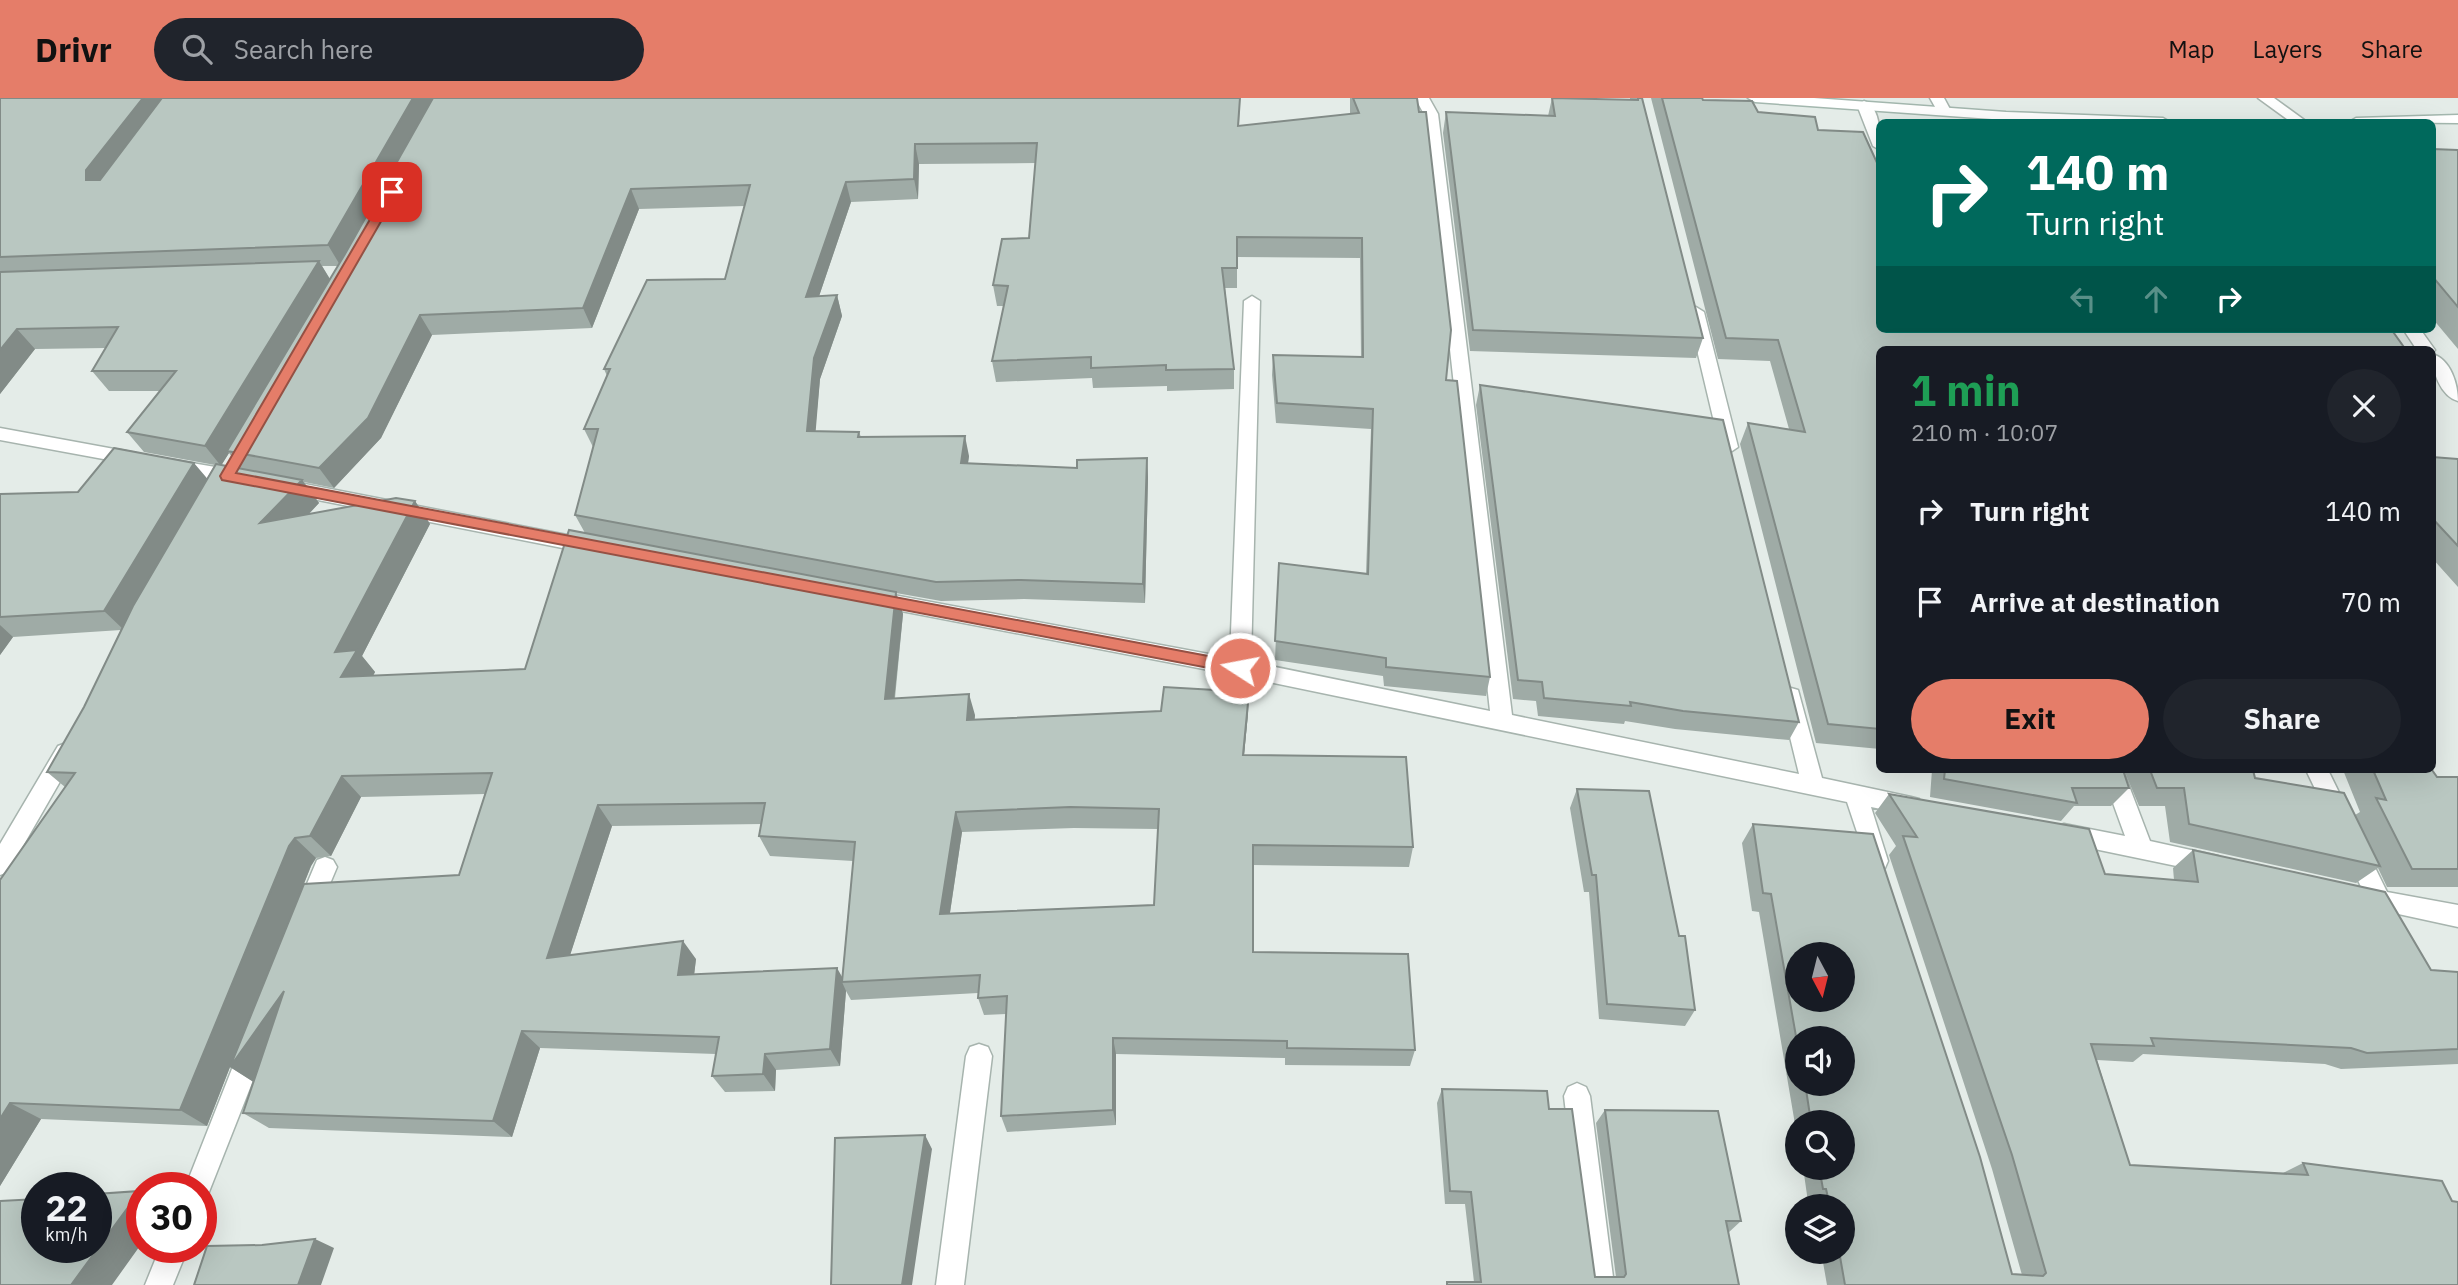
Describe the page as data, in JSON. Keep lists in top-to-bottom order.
{
  "north": "bottom",
  "page": {
    "header": "Drivr",
    "search": "Search here",
    "nav": ["Map", "Layers", "Share"],
    "turn": ["140 m", "Turn right"],
    "heading": ["1 min", "210 m · 10:07"],
    "list": [
      {
        "name": "Turn right",
        "value": "140 m"
      },
      {
        "name": "Arrive at destination",
        "value": "70 m"
      }
    ],
    "buttons": ["Exit", "Share"],
    "speed": "22 km/h",
    "limit": "30"
  }
}
